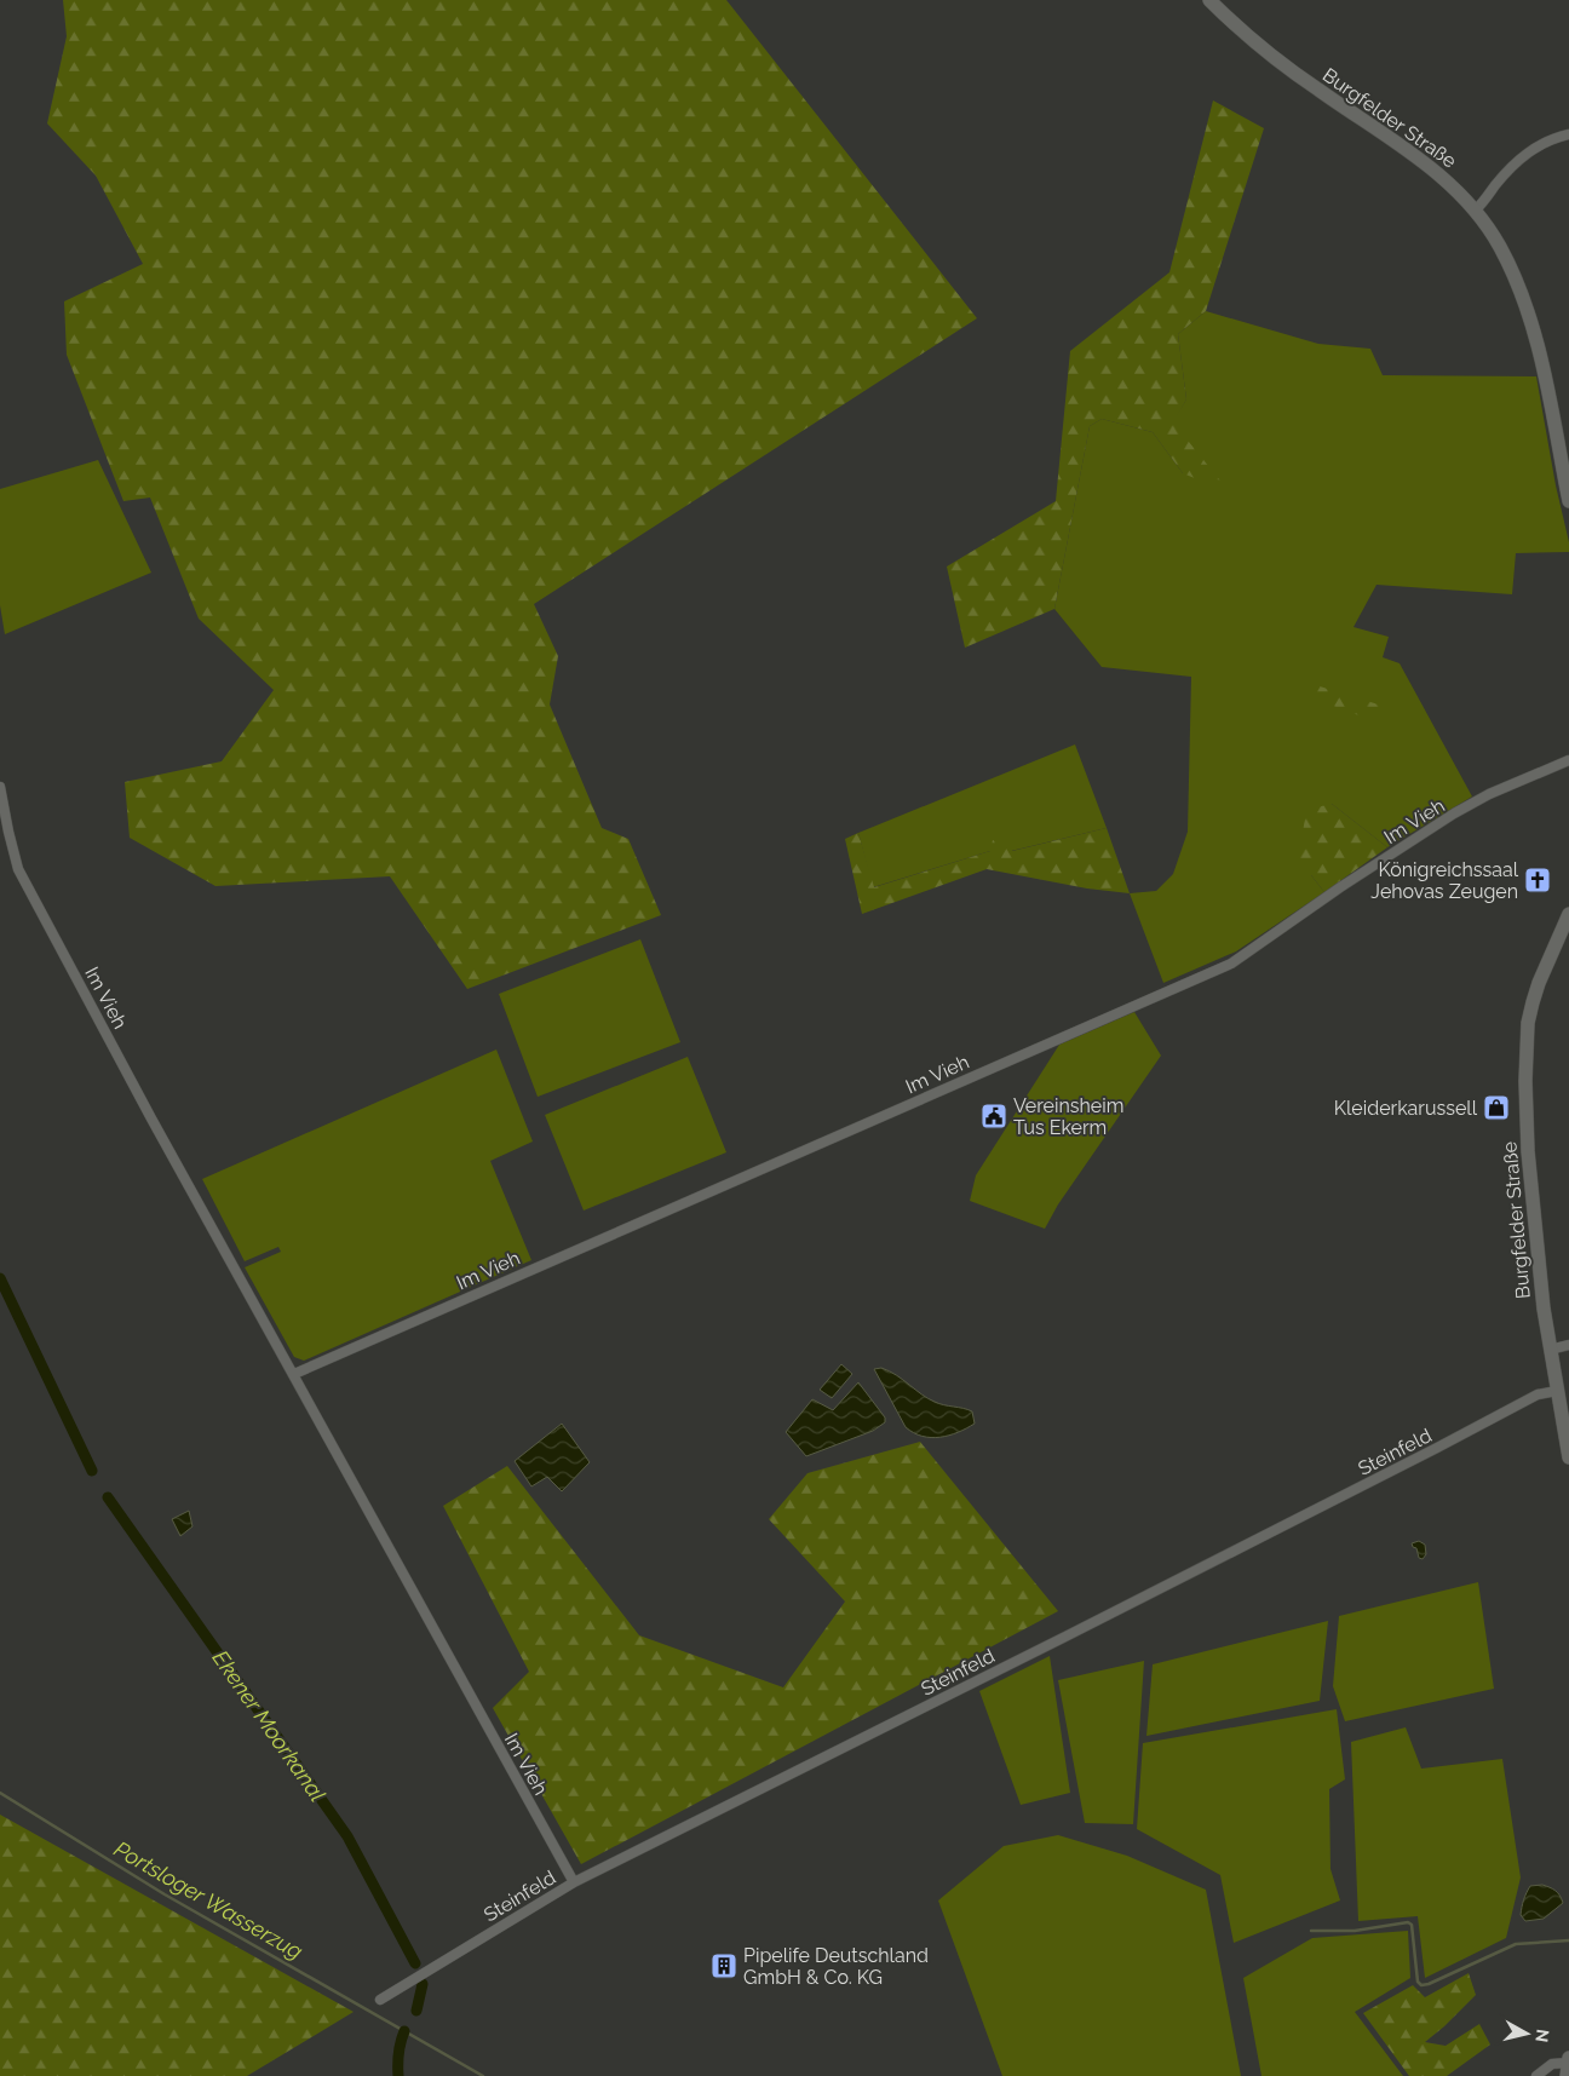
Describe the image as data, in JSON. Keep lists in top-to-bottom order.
{
  "streets": {
    "street": ["Burgfelder Straße", "Im Vieh", "Steinfeld"]
  },
  "crossings": [
    ["Burgfelder Straße", "Steinfeld"],
    ["Im Vieh", "Steinfeld"]
  ],
  "water": ["Ekener Moorkanal", "Portsloger Wasserzug"],
  "places": {
    "church": ["Königreichssaal Jehovas Zeugen"],
    "shop": ["Kleiderkarussell"],
    "public building": ["Vereinsheim Tus Ekerm"],
    "building": ["Pipelife Deutschland GmbH & Co. KG"]
  },
  "north": "right"
}
